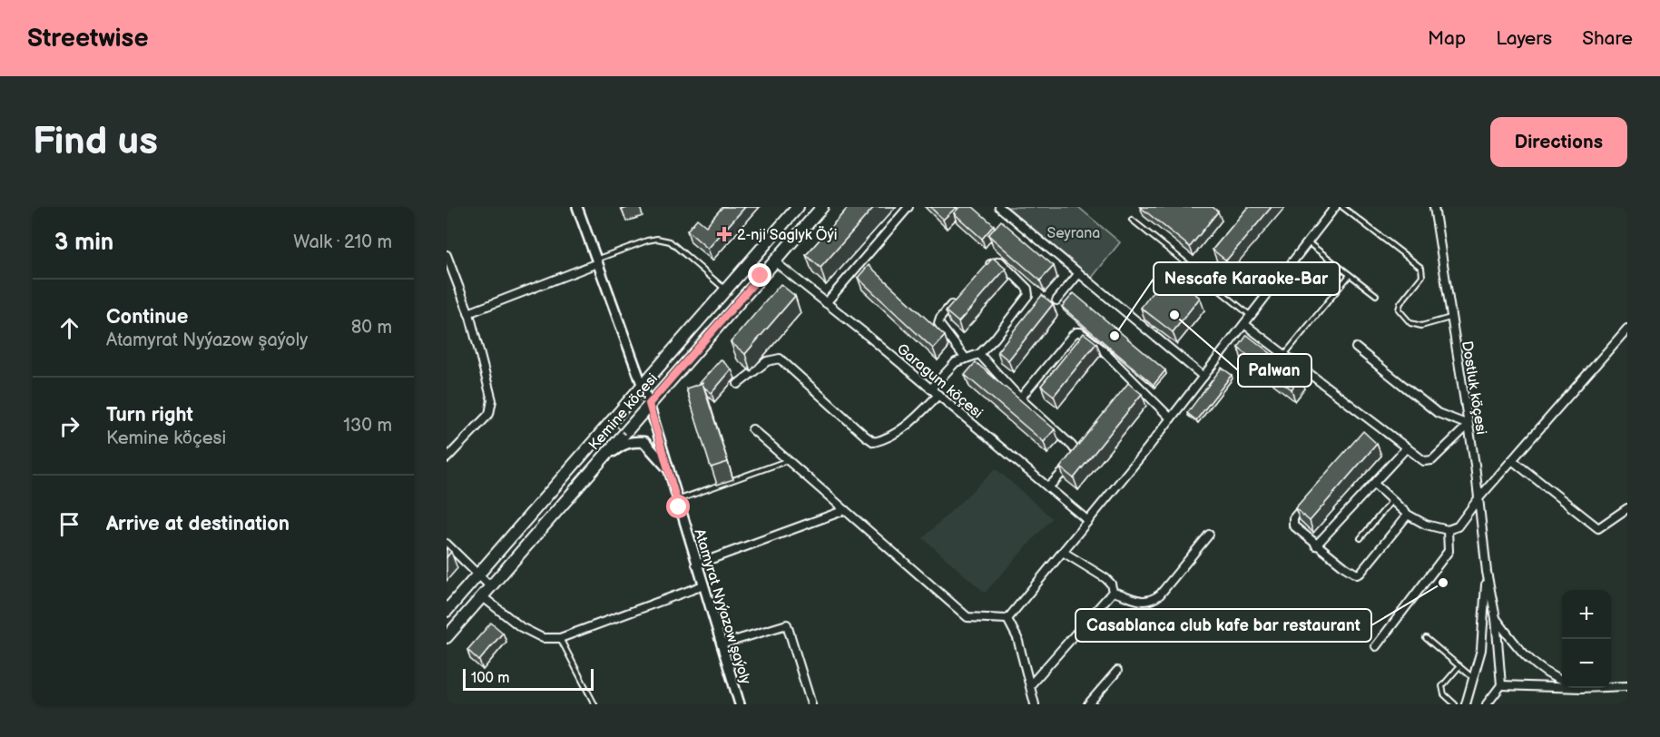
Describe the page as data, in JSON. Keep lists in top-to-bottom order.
{
  "streets": {
    "main road": ["Kemine köçesi"],
    "street": ["Garagum köçesi", "Dostluk köçesi", "Atamyrat Nyýazow şaýoly"]
  },
  "crossings": [
    ["Garagum köçesi", "Kemine köçesi"],
    ["Kemine köçesi", "Atamyrat Nyýazow şaýoly"]
  ],
  "parks": ["Seyrana"],
  "places": {
    "health": ["2-nji Saglyk Öýi"],
    "other": ["Palwan", "Nescafe Karaoke-Bar", "Casablanca club kafe bar restaurant"]
  },
  "scale_bar": "100 m",
  "page": {
    "header": "Streetwise",
    "nav": ["Map", "Layers", "Share"],
    "buttons": "Directions",
    "title": "Find us",
    "heading": ["3 min", "Walk · 210 m"],
    "list": [
      ["Continue", "Atamyrat Nyýazow şaýoly", "80 m"],
      ["Turn right", "Kemine köçesi", "130 m"],
      "Arrive at destination"
    ],
    "map_buttons": ["+", "−"],
    "scale": "100 m"
  }
}
